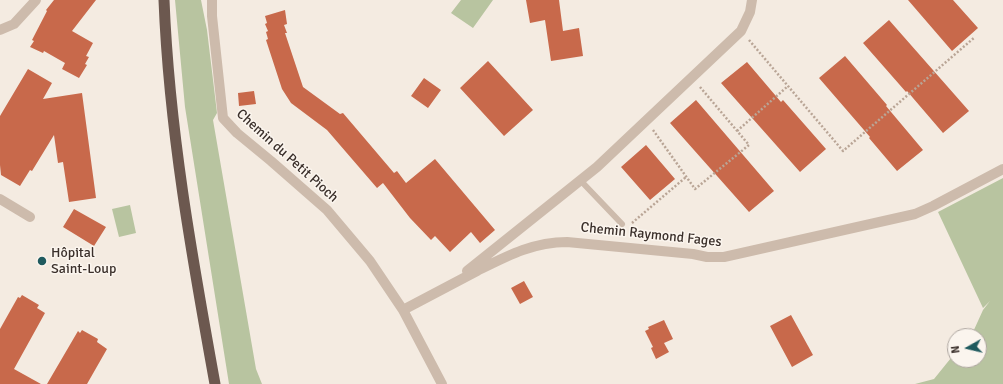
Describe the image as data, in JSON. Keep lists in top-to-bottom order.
{
  "streets": {
    "street": ["Chemin du Petit Pioch", "Chemin Raymond Fages"]
  },
  "crossings": [
    ["Chemin du Petit Pioch", "Chemin Raymond Fages"]
  ],
  "places": ["Hôpital Saint-Loup"],
  "north": "left"
}
